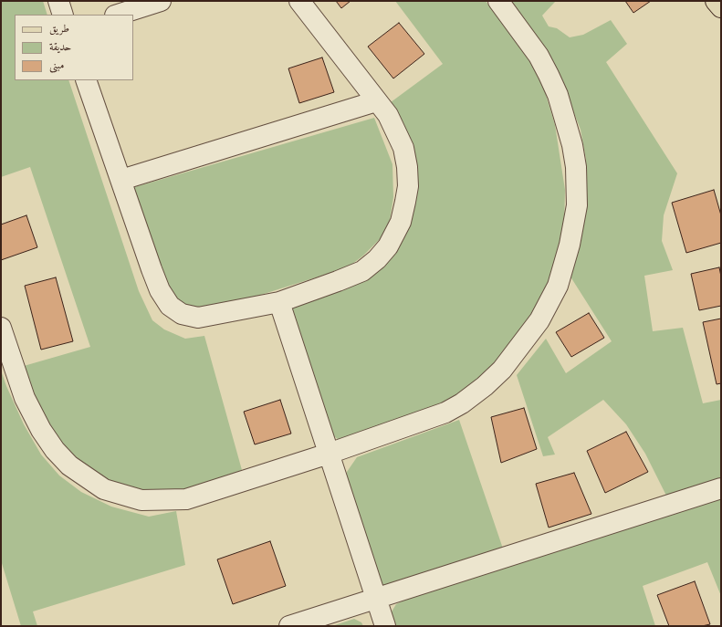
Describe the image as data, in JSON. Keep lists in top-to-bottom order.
{
  "legend": ["طريق", "حديقة", "مبنى"]
}
